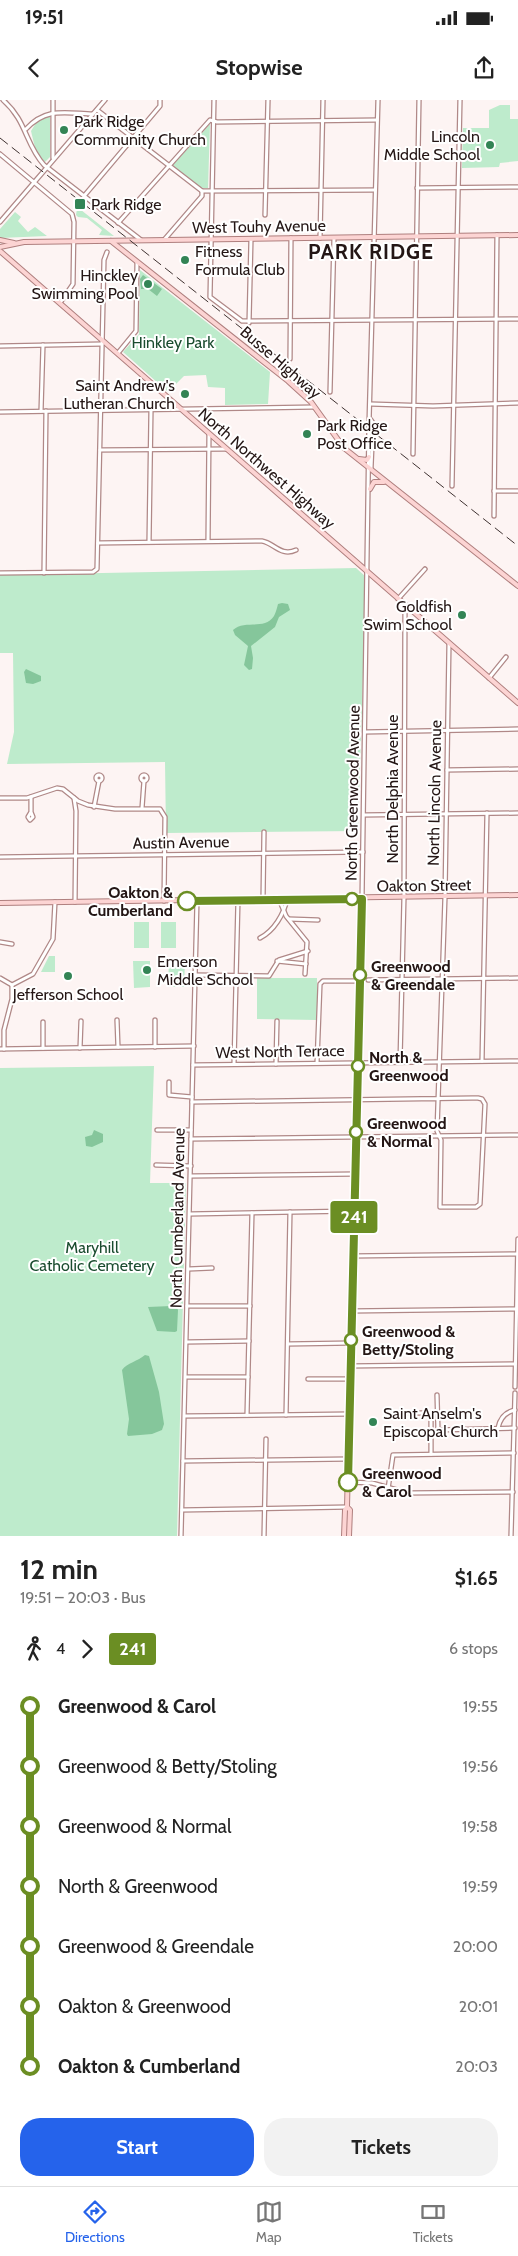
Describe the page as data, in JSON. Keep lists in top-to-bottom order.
{
  "streets": {
    "main road": [
      "West Touhy Avenue",
      "Busse Highway",
      "North Northwest Highway",
      "North Greenwood Avenue",
      "Oakton Street"
    ],
    "street": [
      "North Delphia Avenue",
      "North Lincoln Avenue",
      "Austin Avenue",
      "West North Terrace",
      "North Cumberland Avenue"
    ]
  },
  "crossings": [
    ["West Touhy Avenue", "Busse Highway"],
    ["West Touhy Avenue", "North Northwest Highway"],
    ["West Touhy Avenue", "North Greenwood Avenue"],
    ["Busse Highway", "North Greenwood Avenue"],
    ["North Northwest Highway", "North Delphia Avenue"],
    ["North Northwest Highway", "North Greenwood Avenue"],
    ["North Northwest Highway", "North Lincoln Avenue"],
    ["North Delphia Avenue", "Oakton Street"],
    ["North Delphia Avenue", "West North Terrace"],
    ["North Greenwood Avenue", "Austin Avenue"],
    ["North Greenwood Avenue", "Oakton Street"],
    ["North Greenwood Avenue", "West North Terrace"],
    ["North Lincoln Avenue", "Oakton Street"],
    ["North Lincoln Avenue", "West North Terrace"],
    ["Oakton Street", "North Cumberland Avenue"],
    ["West North Terrace", "North Cumberland Avenue"]
  ],
  "districts": ["PARK RIDGE"],
  "parks": ["Hinkley Park", "Maryhill Catholic Cemetery"],
  "places": {
    "other": [
      "Park Ridge Community Church",
      "Lincoln Middle School",
      "Fitness Formula Club",
      "Hinckley Swimming Pool",
      "Saint Andrew's Lutheran Church",
      "Park Ridge Post Office",
      "Goldfish Swim School",
      "Oakton & Cumberland",
      "Emerson Middle School",
      "Greenwood & Greendale",
      "Jefferson School",
      "North & Greenwood",
      "Greenwood & Normal",
      "Greenwood & Betty/Stoling",
      "Saint Anselm's Episcopal Church",
      "Greenwood & Carol"
    ],
    "transit": ["Park Ridge"]
  },
  "lines": ["bus line 241"],
  "page": {
    "status": "19:51",
    "header": "Stopwise",
    "on_map": "241",
    "heading": ["12 min", "19:51 – 20:03 · Bus", "$1.65"],
    "legs": ["4", "241", "6 stops"],
    "list": [
      {
        "name": "Greenwood & Carol",
        "value": "19:55"
      },
      {
        "name": "Greenwood & Betty/Stoling",
        "value": "19:56"
      },
      {
        "name": "Greenwood & Normal",
        "value": "19:58"
      },
      {
        "name": "North & Greenwood",
        "value": "19:59"
      },
      {
        "name": "Greenwood & Greendale",
        "value": "20:00"
      },
      {
        "name": "Oakton & Greenwood",
        "value": "20:01"
      },
      {
        "name": "Oakton & Cumberland",
        "value": "20:03"
      }
    ],
    "buttons": ["Start", "Tickets"],
    "tabs": ["Directions", "Map", "Tickets"]
  }
}
